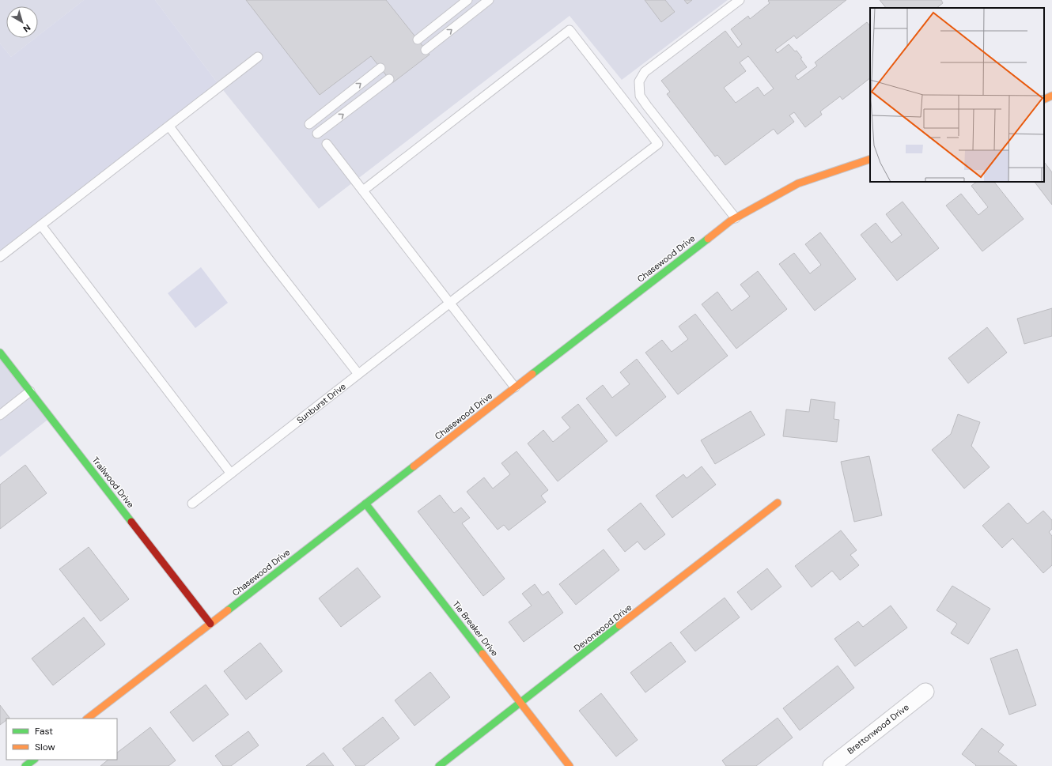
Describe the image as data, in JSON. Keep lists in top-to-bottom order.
{
  "streets": {
    "street": [
      "Chasewood Drive",
      "Trailwood Drive",
      "Devonwood Drive",
      "Tie Breaker Drive",
      "Brettonwood Drive"
    ],
    "lane": ["Sunburst Drive"]
  },
  "crossings": [
    ["Chasewood Drive", "Trailwood Drive"],
    ["Chasewood Drive", "Tie Breaker Drive"],
    ["Devonwood Drive", "Tie Breaker Drive"]
  ],
  "legend": ["Fast", "Slow"],
  "north": "bottom right"
}
